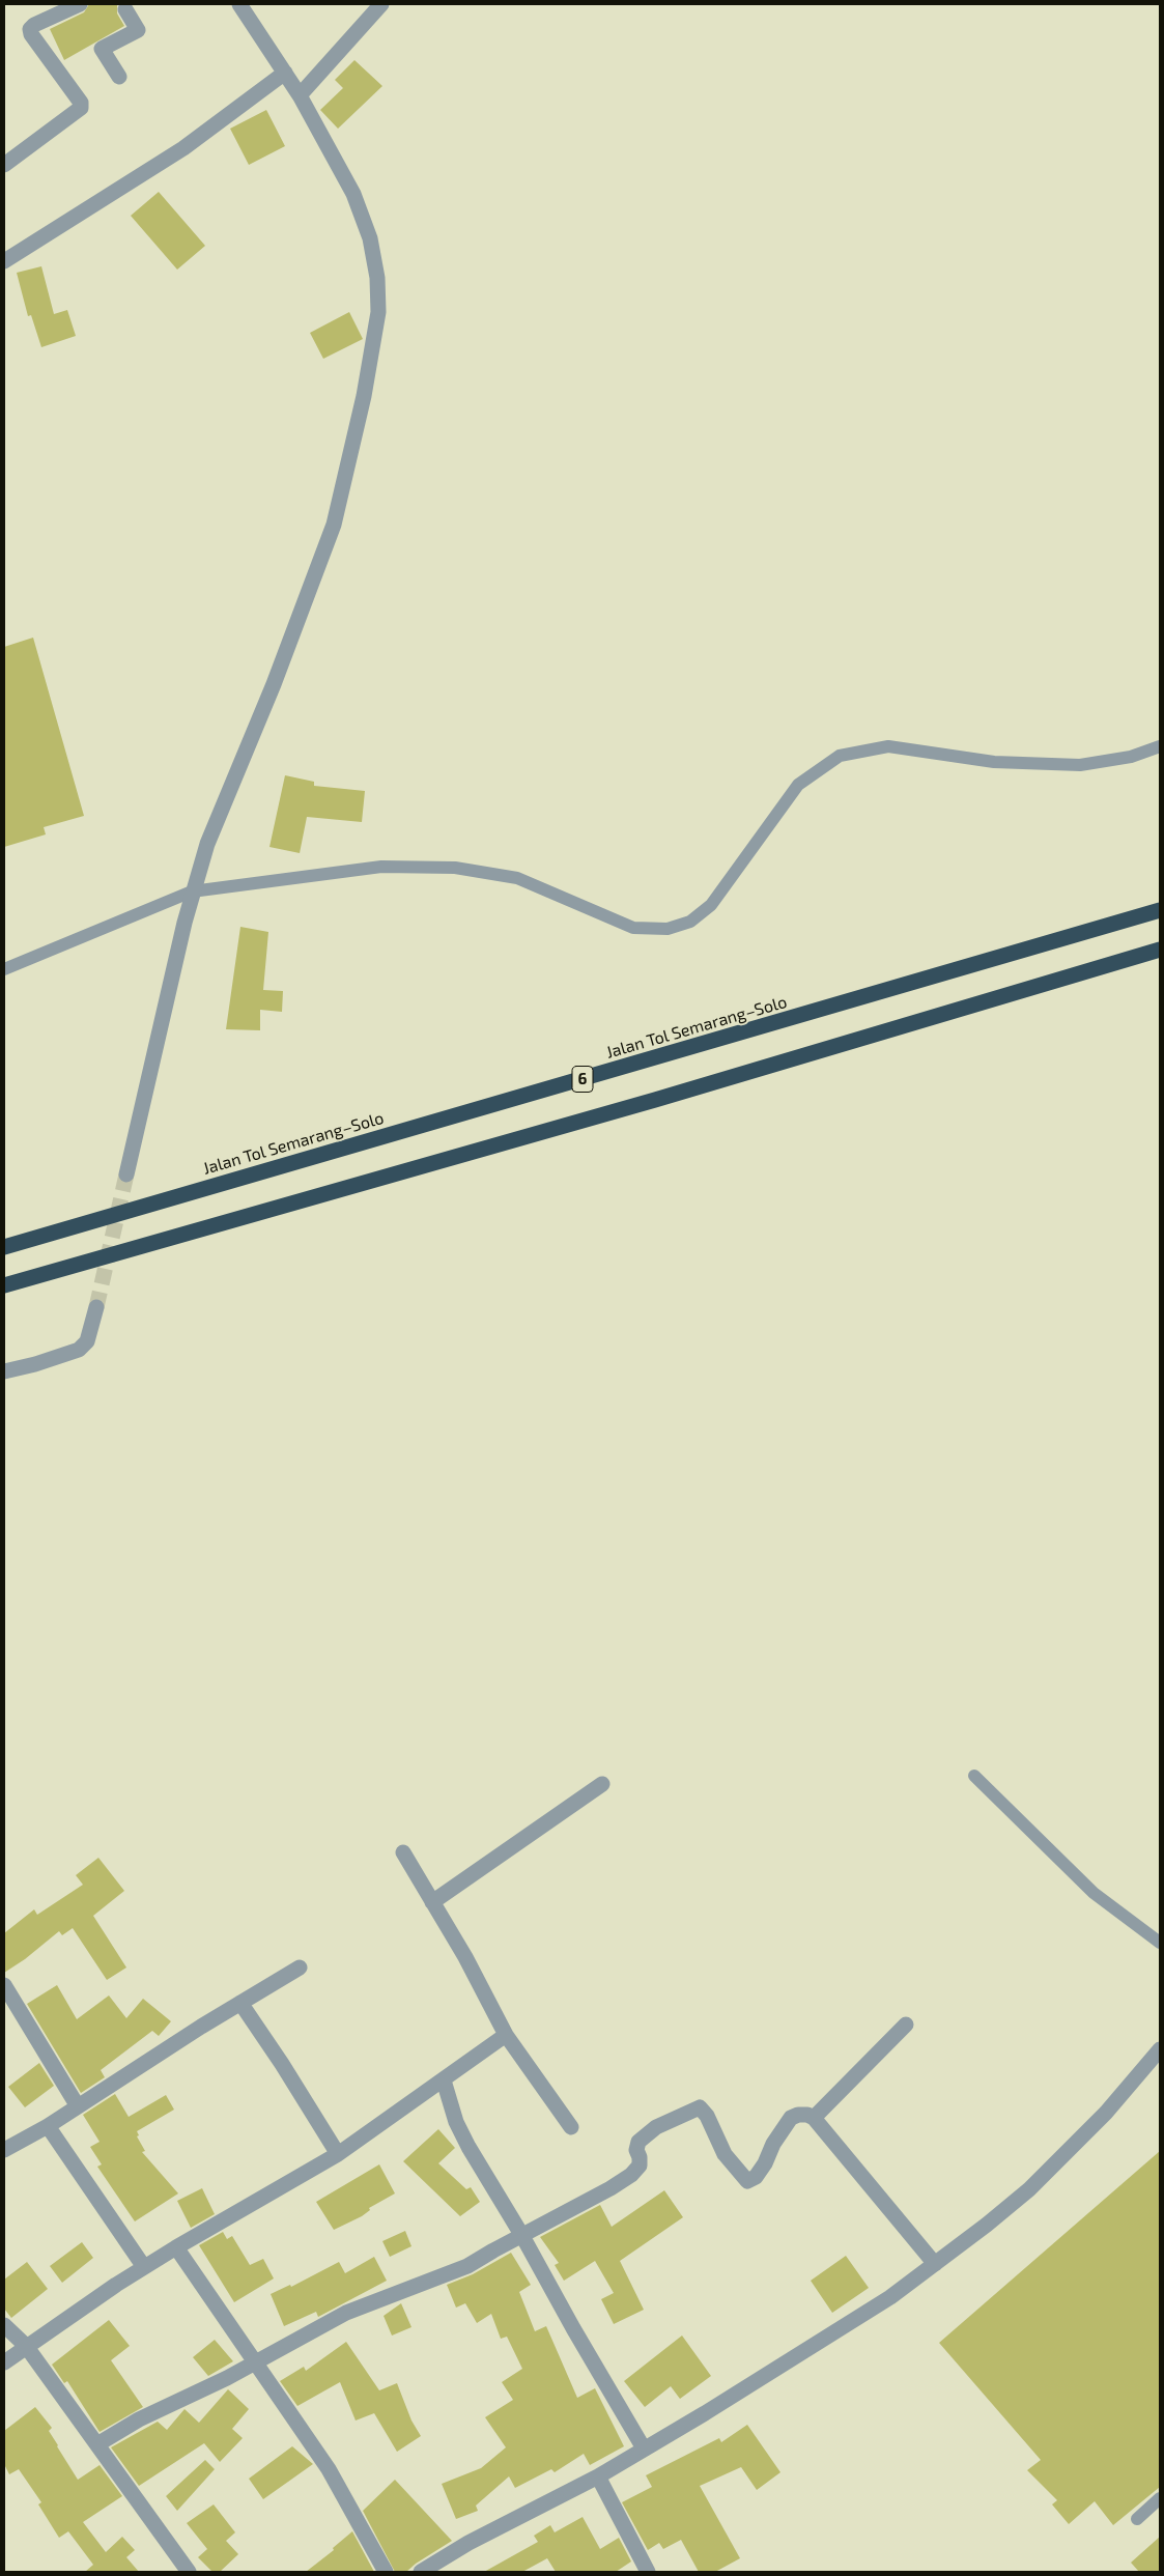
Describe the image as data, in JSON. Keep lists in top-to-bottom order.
{
  "streets": {
    "highway": ["Jalan Tol Semarang–Solo", "6"]
  }
}
